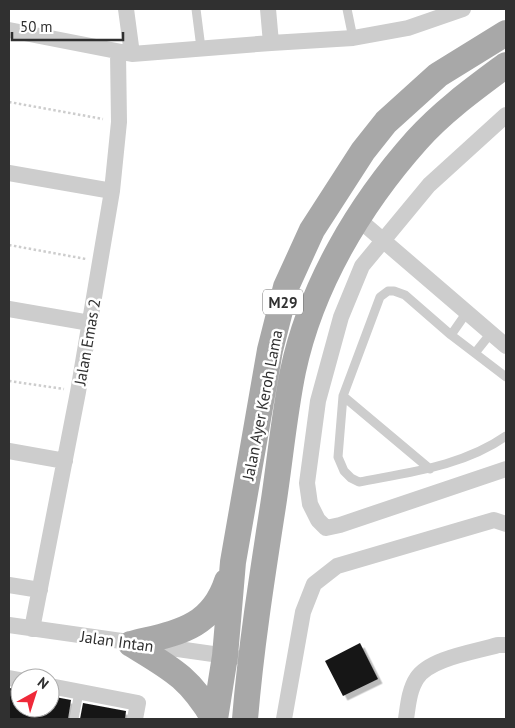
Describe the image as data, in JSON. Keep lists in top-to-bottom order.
{
  "streets": {
    "main road": ["M29", "Jalan Ayer Keroh Lama"],
    "street": ["Jalan Emas 2", "Jalan Intan"]
  },
  "crossings": [
    ["M29", "Jalan Ayer Keroh Lama"],
    ["M29", "Jalan Intan"],
    ["Jalan Emas 2", "Jalan Intan"],
    ["Jalan Ayer Keroh Lama", "Jalan Intan"]
  ],
  "scale_bar": "50 m",
  "north": "top right"
}
